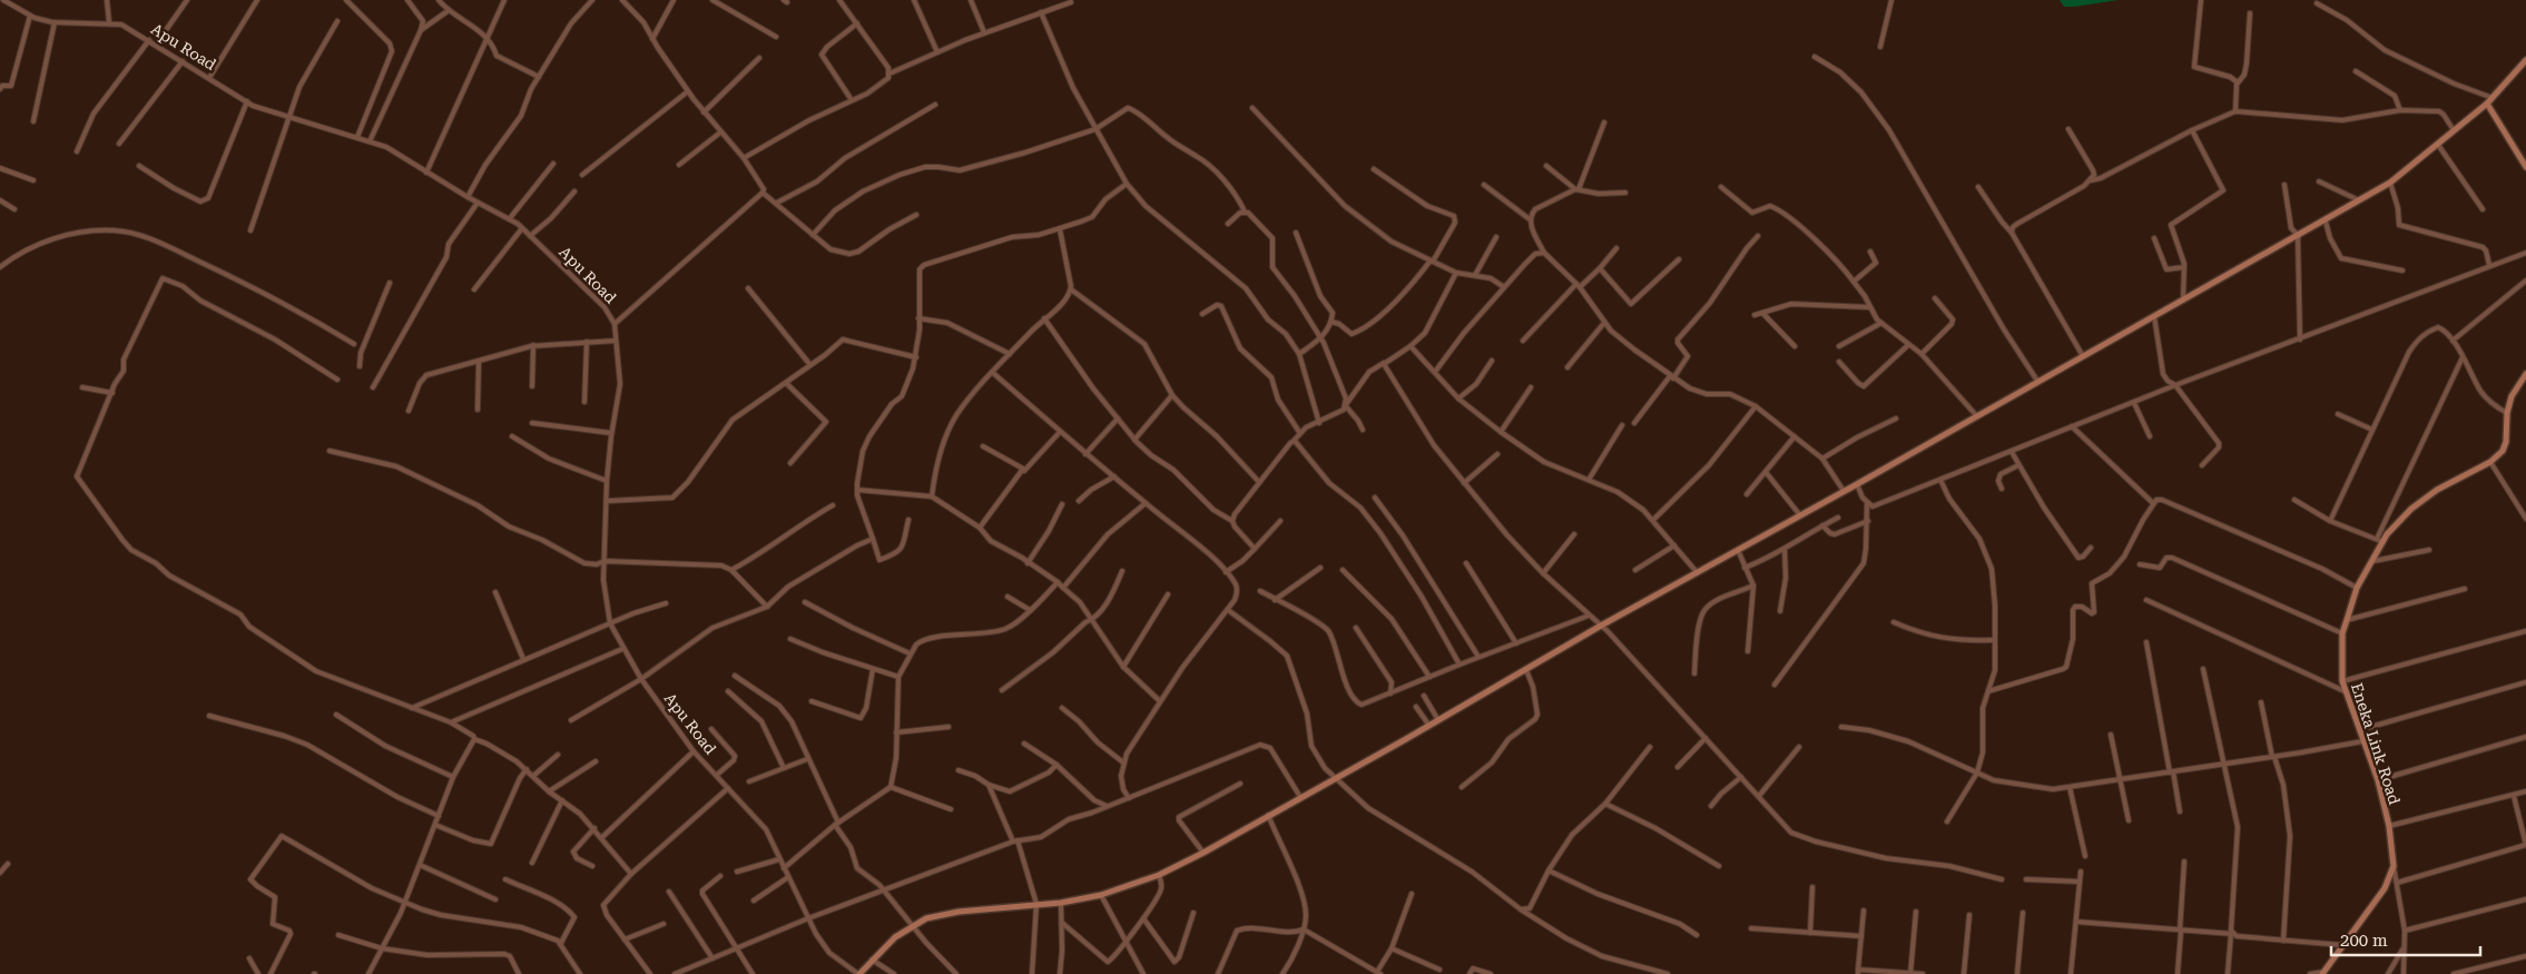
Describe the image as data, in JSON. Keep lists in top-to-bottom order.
{
  "streets": {
    "street": ["Apu Road", "Eneka Link Road"]
  },
  "scale_bar": "200 m"
}
